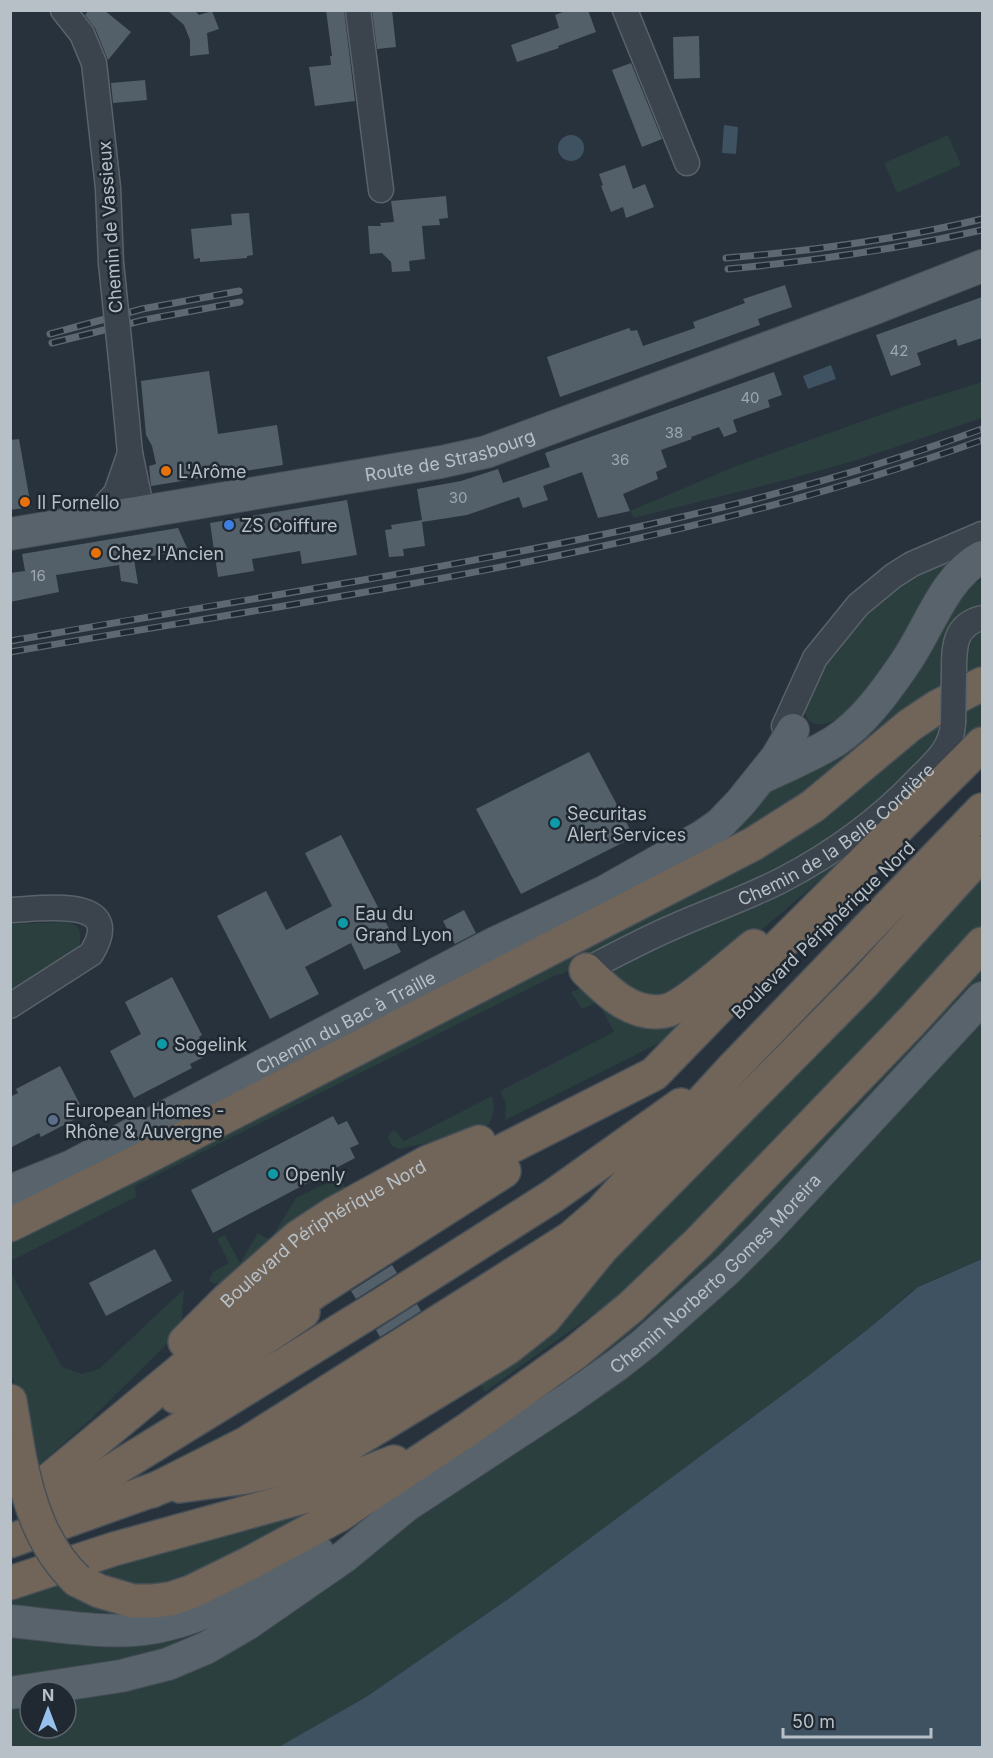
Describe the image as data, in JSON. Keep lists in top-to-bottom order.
{
  "streets": {
    "highway": ["Boulevard Périphérique Nord"],
    "main road": ["Route de Strasbourg", "Chemin du Bac à Traille", "Chemin Norberto Gomes Moreira"],
    "street": ["Chemin de Vassieux", "Chemin de la Belle Cordière"]
  },
  "crossings": [
    ["Chemin de Vassieux", "Route de Strasbourg"]
  ],
  "places": [
    "L'Arôme",
    "Il Fornello",
    "ZS Coiffure",
    "Chez l'Ancien",
    "Securitas Alert Services",
    "Eau du Grand Lyon",
    "Sogelink",
    "European Homes - Rhône & Auvergne",
    "Openly"
  ],
  "house_numbers": [
    "42",
    "40",
    "38",
    "36",
    "30",
    "16"
  ],
  "scale_bar": "50 m",
  "north": "top"
}
